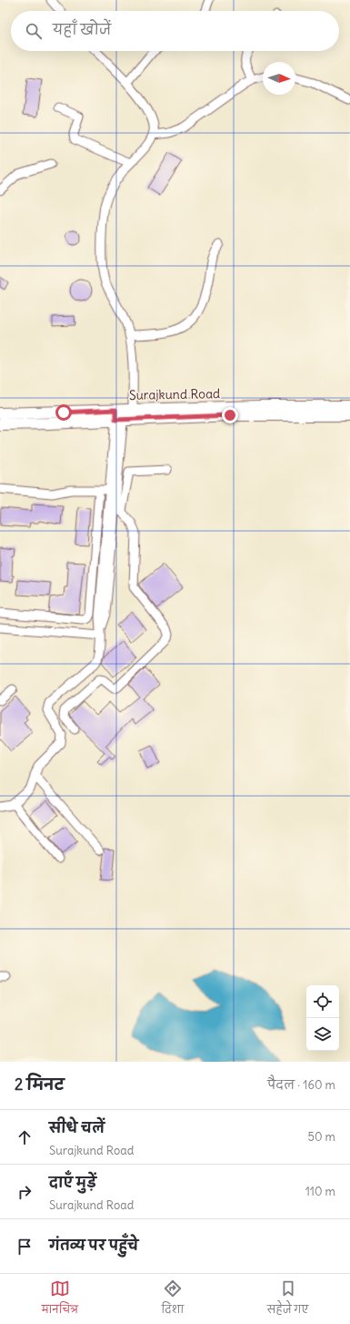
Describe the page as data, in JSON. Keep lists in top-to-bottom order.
{
  "streets": {
    "main road": ["Surajkund Road"]
  },
  "north": "right",
  "page": {
    "search": "यहाँ खोजें",
    "heading": ["2 मिनट", "पैदल · 160 m"],
    "list": [
      ["सीधे चलें", "Surajkund Road", "50 m"],
      ["दाएँ मुड़ें", "Surajkund Road", "110 m"],
      "गंतव्य पर पहुँचे"
    ],
    "nav": ["मानचित्र", "दिशा", "सहेजे गए"]
  }
}
